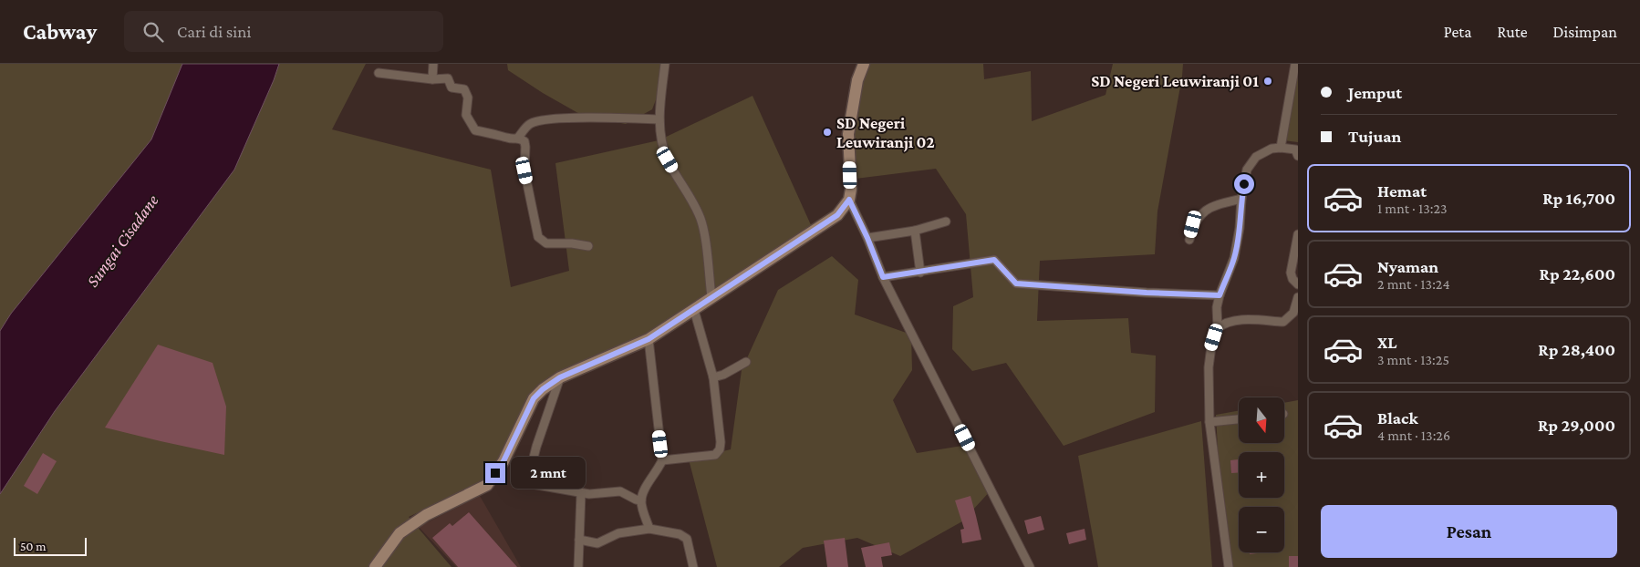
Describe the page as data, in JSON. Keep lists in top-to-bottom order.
{
  "water": ["Sungai Cisadane"],
  "places": ["SD Negeri Leuwiranji 01", "SD Negeri Leuwiranji 02"],
  "scale_bar": "50 m",
  "north": "bottom",
  "page": {
    "header": "Cabway",
    "search": "Cari di sini",
    "nav": ["Peta", "Rute", "Disimpan"],
    "banner": ["Jemput", "Tujuan"],
    "list": [
      {
        "name": "Hemat",
        "note": "1 mnt · 13:23",
        "value": "Rp 16,700"
      },
      {
        "name": "Nyaman",
        "note": "2 mnt · 13:24",
        "value": "Rp 22,600"
      },
      {
        "name": "XL",
        "note": "3 mnt · 13:25",
        "value": "Rp 28,400"
      },
      {
        "name": "Black",
        "note": "4 mnt · 13:26",
        "value": "Rp 29,000"
      }
    ],
    "map_buttons": ["+", "−"],
    "bubble": "2 mnt",
    "buttons": "Pesan",
    "scale": "50 m"
  }
}
